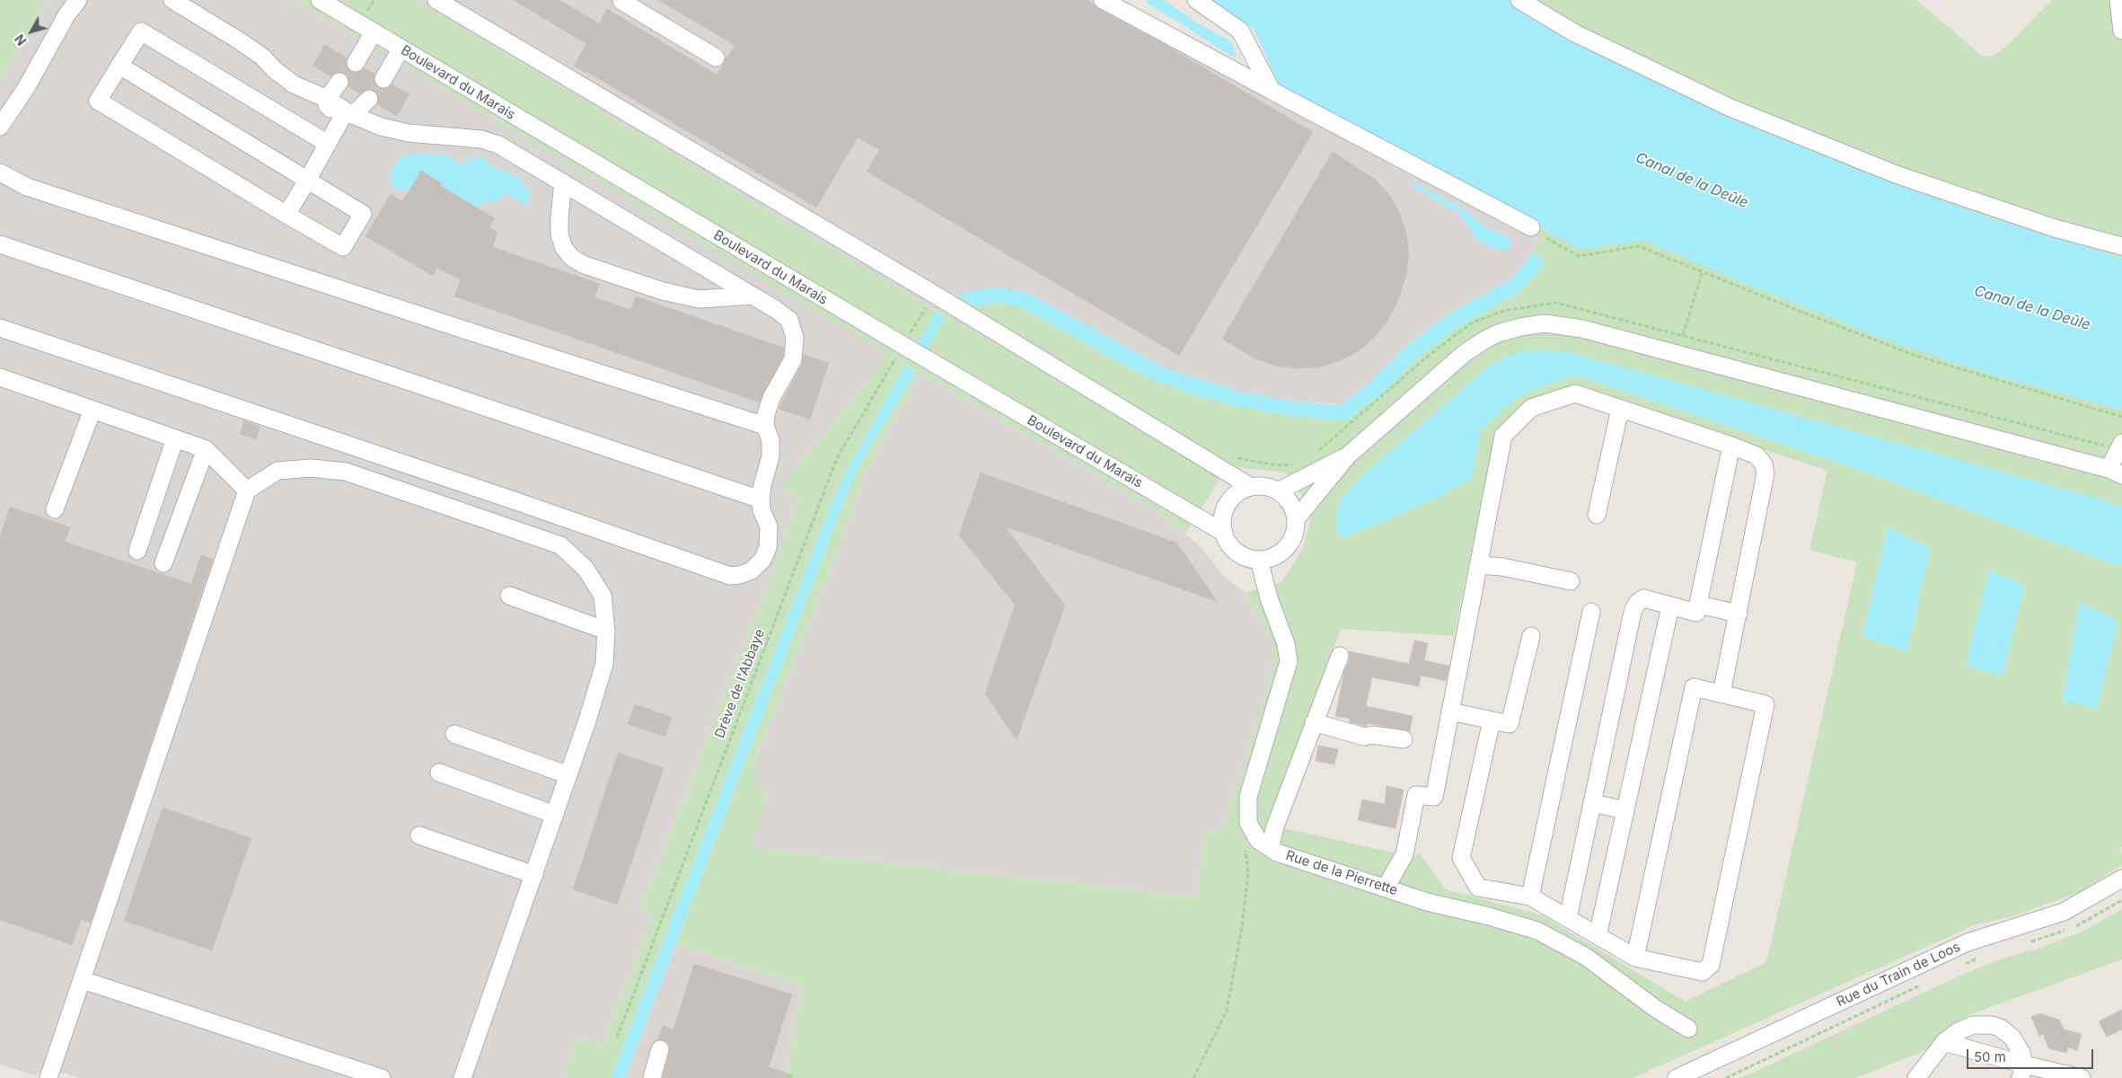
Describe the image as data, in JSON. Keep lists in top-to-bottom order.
{
  "streets": {
    "street": ["Boulevard du Marais", "Rue de la Pierrette", "Rue du Train de Loos"],
    "path": ["Drève de l'Abbaye"]
  },
  "crossings": [
    ["Boulevard du Marais", "Drève de l'Abbaye"],
    ["Boulevard du Marais", "Rue de la Pierrette"]
  ],
  "water": ["Canal de la Deûle"],
  "scale_bar": "50 m",
  "north": "bottom left"
}
